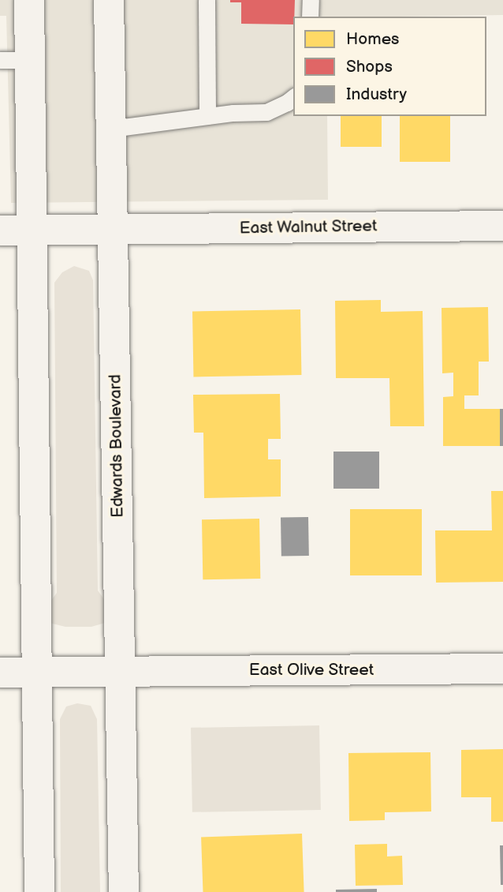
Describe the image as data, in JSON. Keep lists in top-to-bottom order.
{
  "streets": {
    "street": ["East Walnut Street", "Edwards Boulevard", "East Olive Street"]
  },
  "crossings": [
    ["East Walnut Street", "Edwards Boulevard"],
    ["Edwards Boulevard", "East Olive Street"]
  ],
  "legend": ["Homes", "Shops", "Industry"]
}
